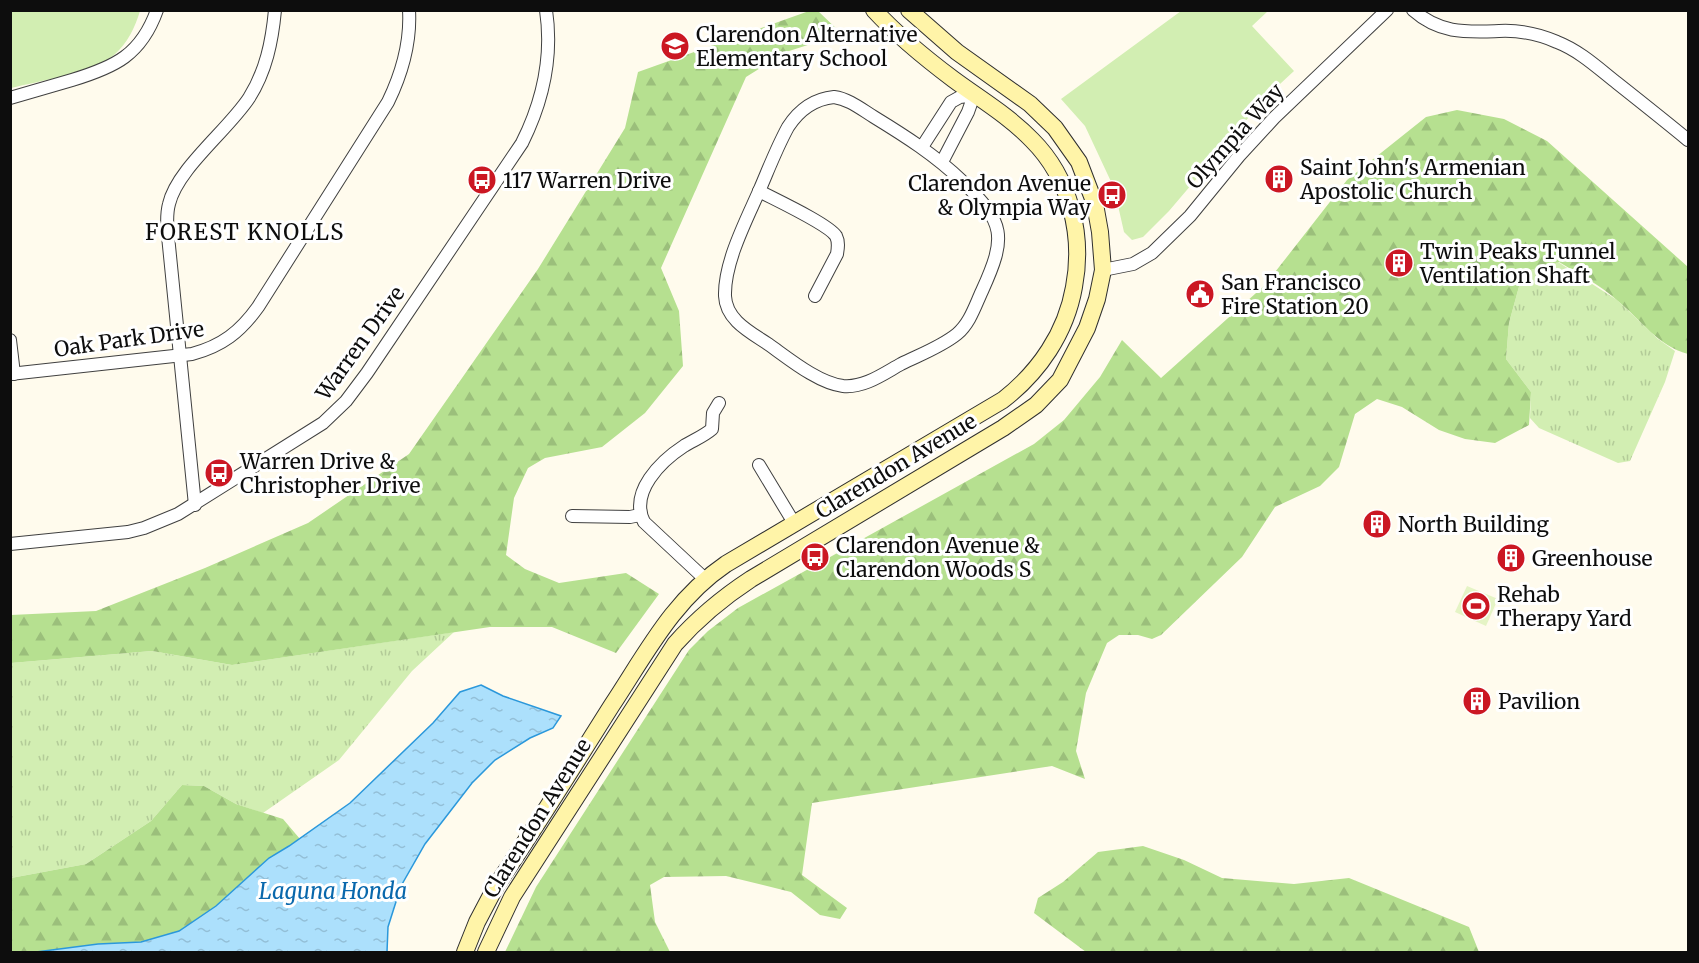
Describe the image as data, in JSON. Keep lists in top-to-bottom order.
{
  "streets": {
    "main road": ["Clarendon Avenue"],
    "street": ["Olympia Way", "Oak Park Drive", "Warren Drive"]
  },
  "crossings": [
    ["Olympia Way", "Clarendon Avenue"]
  ],
  "districts": ["FOREST KNOLLS"],
  "water": ["Laguna Honda"],
  "places": {
    "school or university": ["Clarendon Alternative Elementary School"],
    "building": [
      "Saint John's Armenian Apostolic Church",
      "Twin Peaks Tunnel Ventilation Shaft",
      "North Building",
      "Greenhouse",
      "Pavilion"
    ],
    "bus stop": [
      "117 Warren Drive",
      "Clarendon Avenue & Olympia Way",
      "Warren Drive & Christopher Drive",
      "Clarendon Avenue & Clarendon Woods S"
    ],
    "public building": ["San Francisco Fire Station 20"],
    "sports": ["Rehab Therapy Yard"]
  }
}
